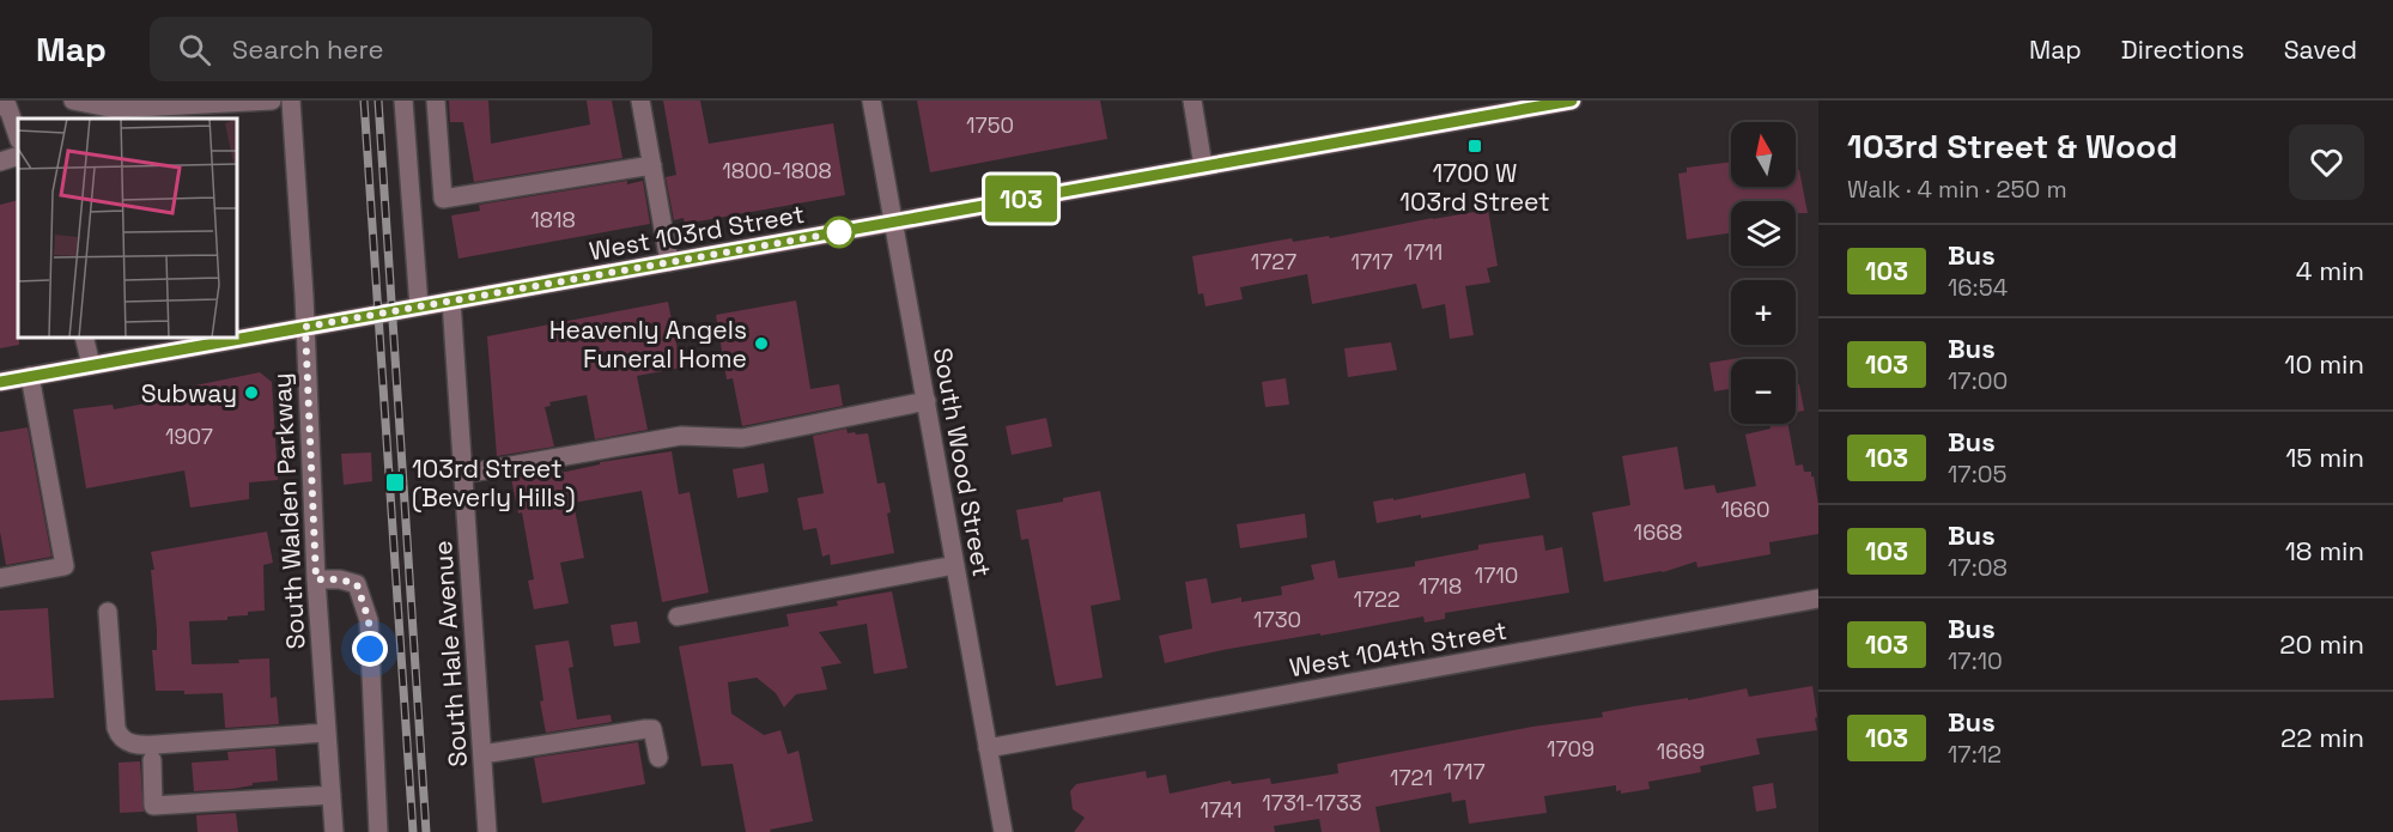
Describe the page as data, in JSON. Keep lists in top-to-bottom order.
{
  "streets": {
    "main road": ["West 103rd Street"],
    "street": [
      "South Wood Street",
      "South Walden Parkway",
      "West 104th Street",
      "South Hale Avenue"
    ]
  },
  "crossings": [
    ["West 103rd Street", "South Wood Street"],
    ["West 103rd Street", "South Walden Parkway"],
    ["West 103rd Street", "South Hale Avenue"],
    ["South Wood Street", "West 104th Street"]
  ],
  "places": {
    "transit": ["1700 W 103rd Street", "103rd Street (Beverly Hills)"],
    "other": ["Heavenly Angels Funeral Home", "Subway"]
  },
  "lines": ["bus line 103"],
  "house_numbers": [
    "1750",
    "1800-1808",
    "1818",
    "1711",
    "1727",
    "1717",
    "1907",
    "1660",
    "1668",
    "1710",
    "1718",
    "1722",
    "1730",
    "1709",
    "1669",
    "1717",
    "1721",
    "1731-1733",
    "1741"
  ],
  "north": "top",
  "page": {
    "header": "Map",
    "search": "Search here",
    "nav": ["Map", "Directions", "Saved"],
    "on_map": "103",
    "heading": ["103rd Street & Wood", "Walk · 4 min · 250 m"],
    "map_buttons": ["+", "−"],
    "list": [
      {
        "mark": "103",
        "name": "Bus",
        "note": "16:54",
        "value": "4 min"
      },
      {
        "mark": "103",
        "name": "Bus",
        "note": "17:00",
        "value": "10 min"
      },
      {
        "mark": "103",
        "name": "Bus",
        "note": "17:05",
        "value": "15 min"
      },
      {
        "mark": "103",
        "name": "Bus",
        "note": "17:08",
        "value": "18 min"
      },
      {
        "mark": "103",
        "name": "Bus",
        "note": "17:10",
        "value": "20 min"
      },
      {
        "mark": "103",
        "name": "Bus",
        "note": "17:12",
        "value": "22 min"
      }
    ]
  }
}
